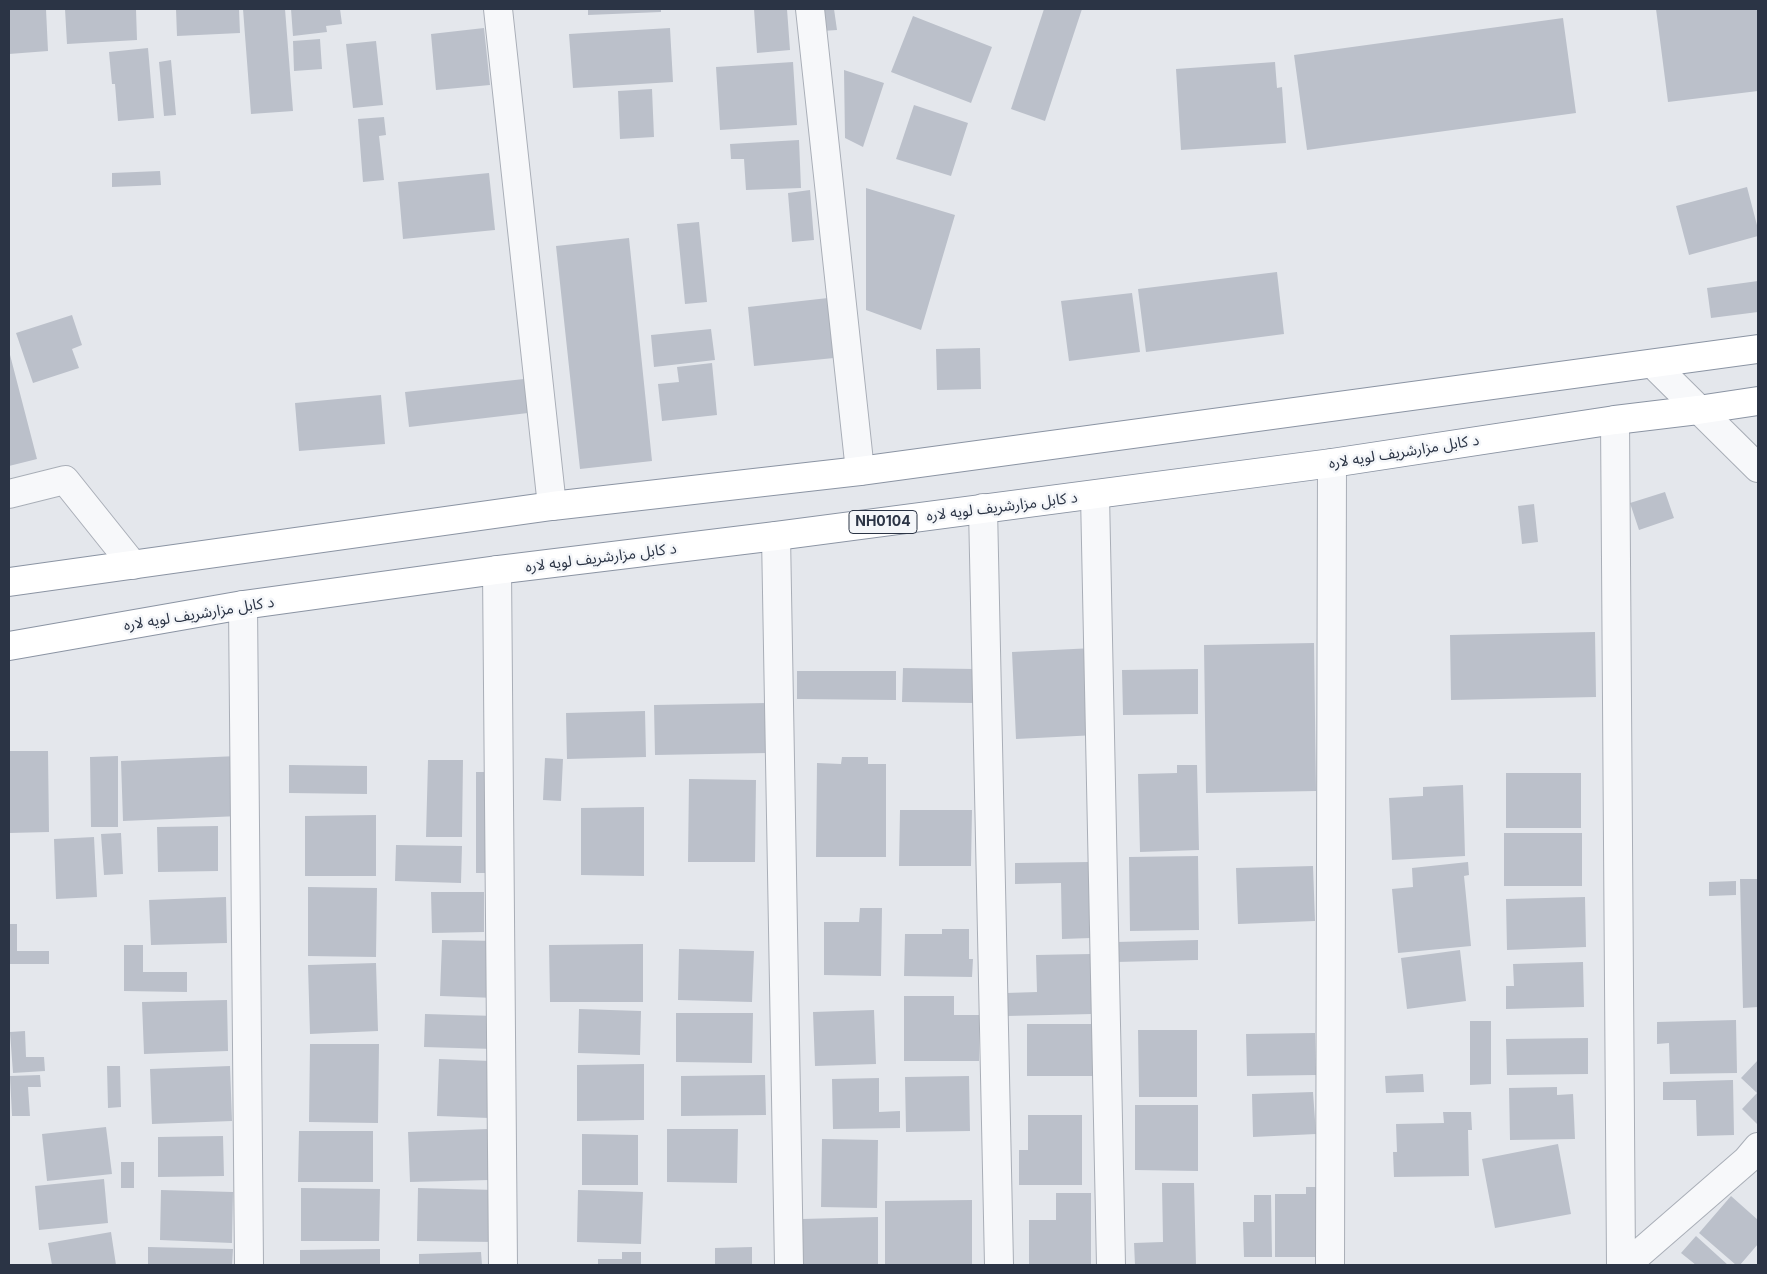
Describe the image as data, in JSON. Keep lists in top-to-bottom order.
{
  "streets": {
    "highway": ["د کابل مزارشریف لویه لاره", "NH0104"]
  }
}
